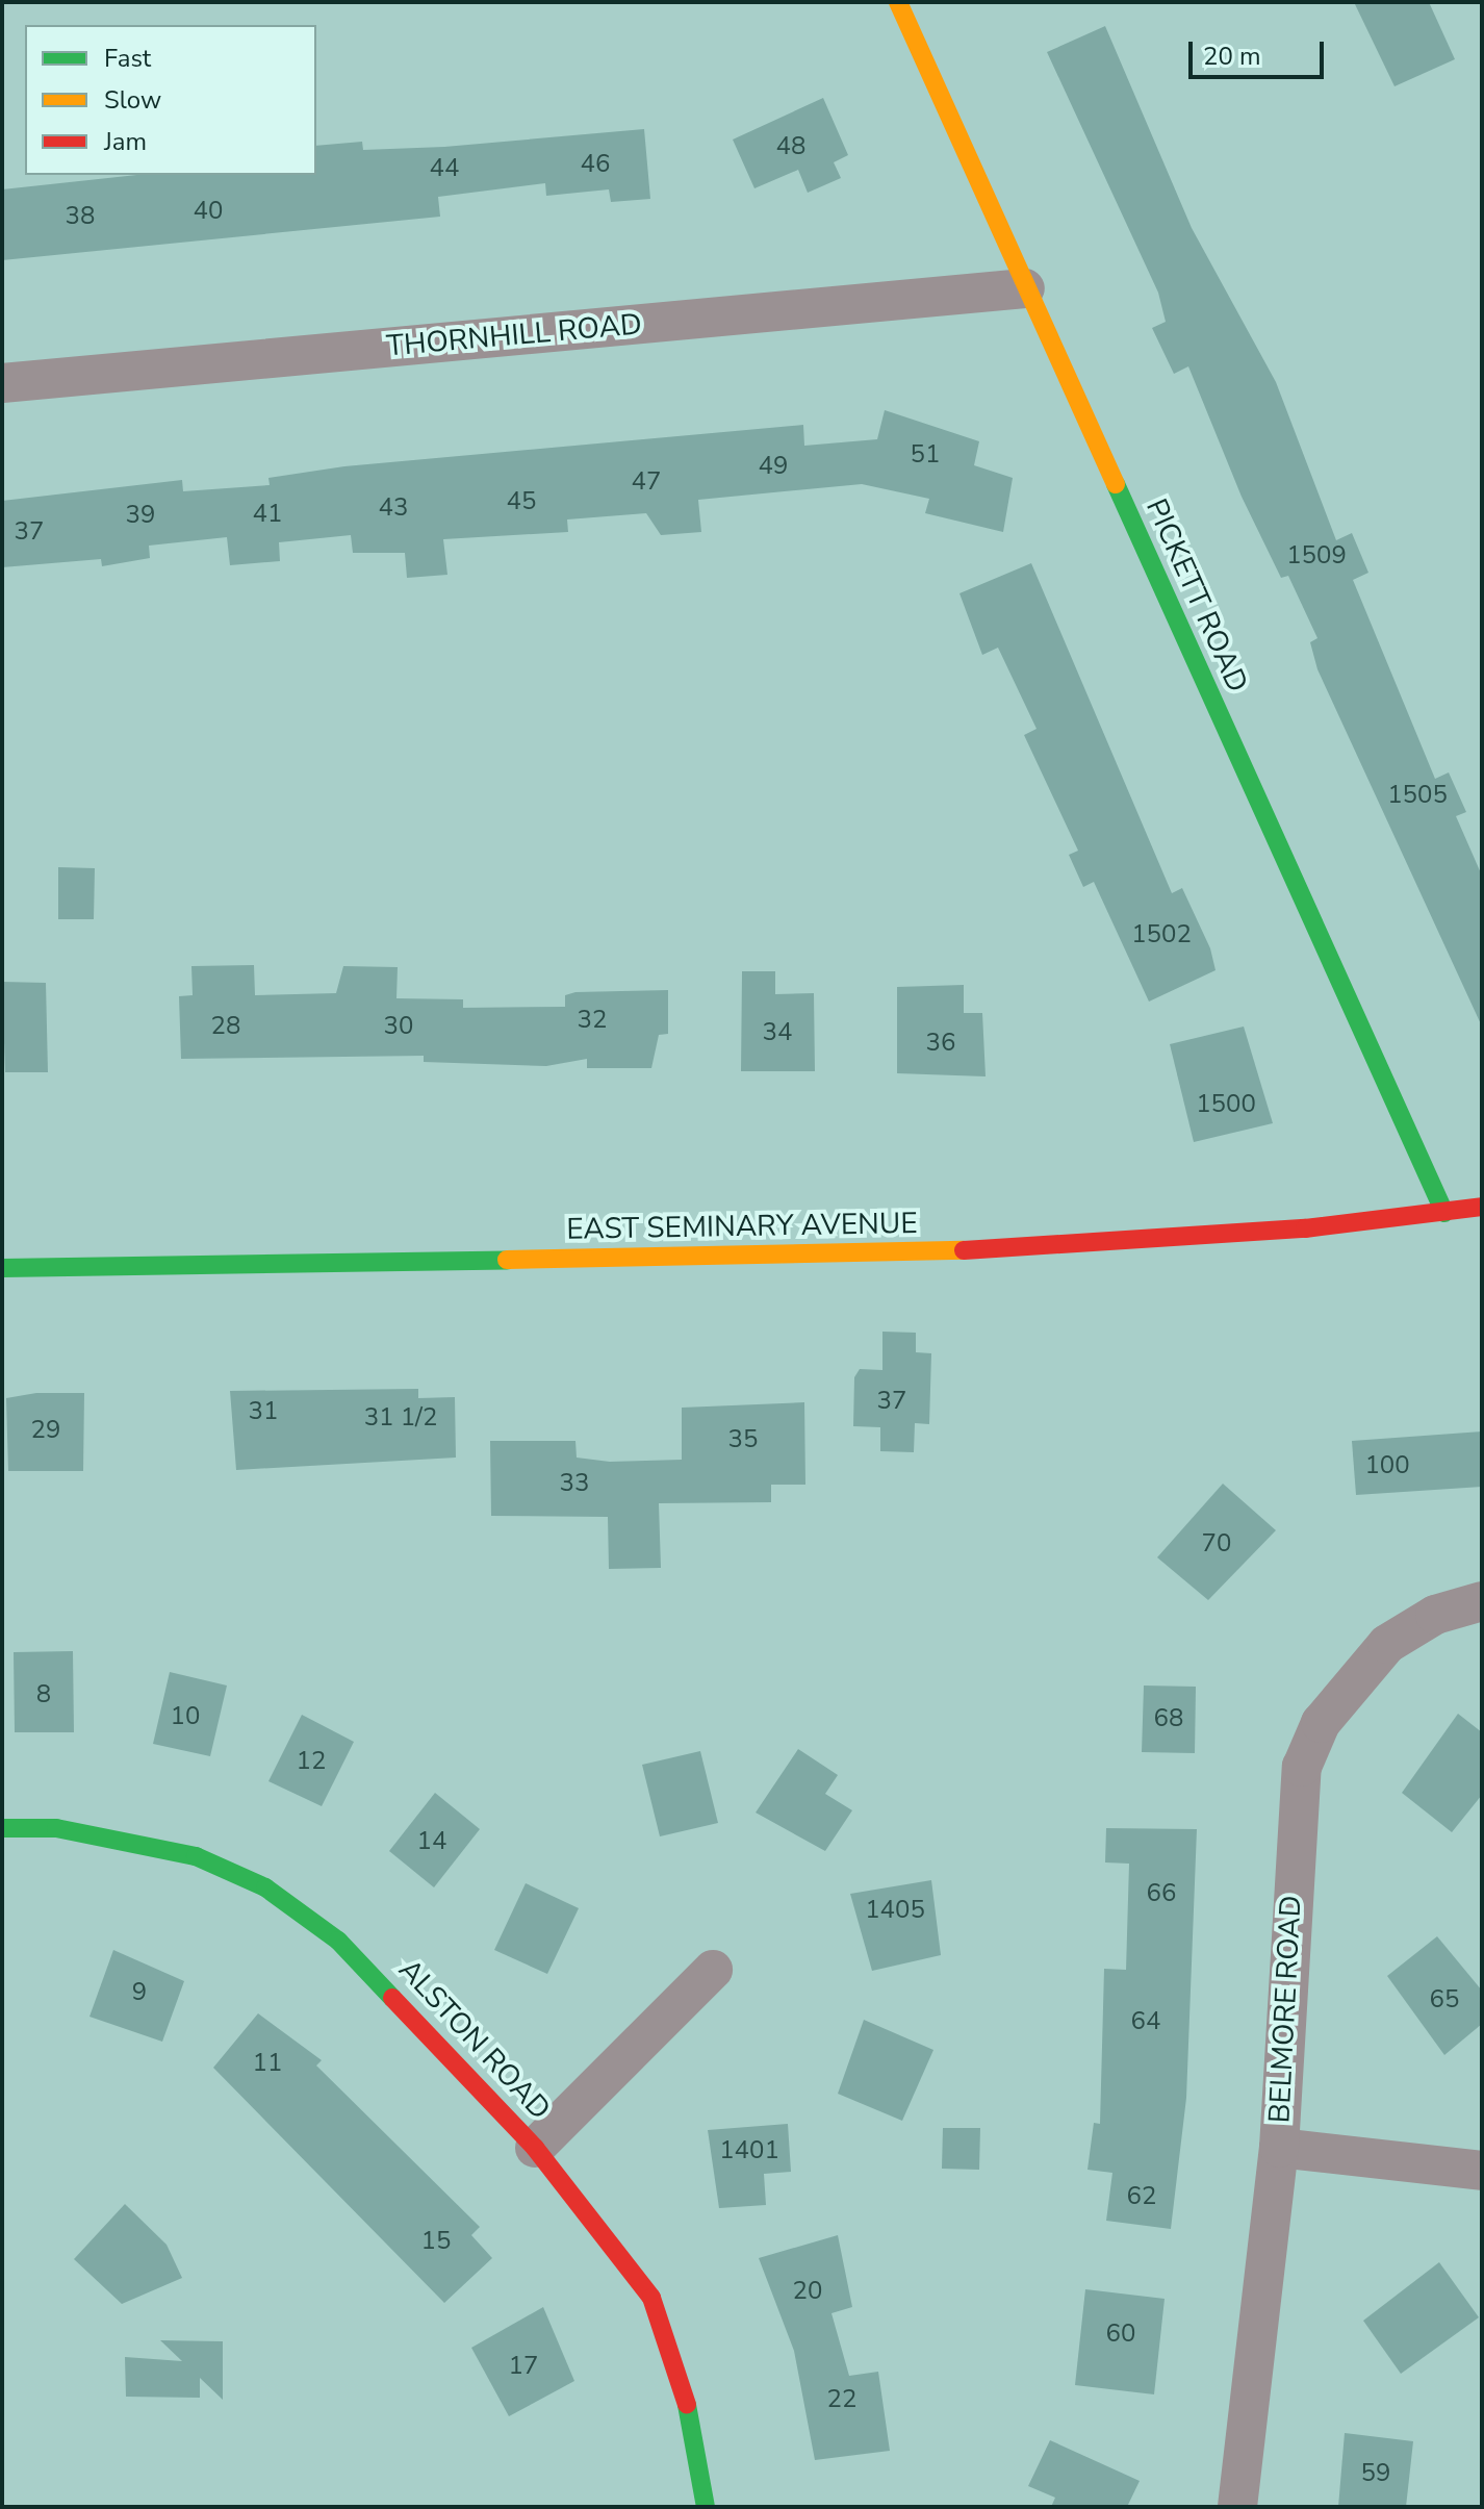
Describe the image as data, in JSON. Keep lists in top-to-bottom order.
{
  "streets": {
    "street": [
      "THORNHILL ROAD",
      "PICKETT ROAD",
      "EAST SEMINARY AVENUE",
      "BELMORE ROAD",
      "ALSTON ROAD"
    ]
  },
  "crossings": [
    ["THORNHILL ROAD", "PICKETT ROAD"],
    ["PICKETT ROAD", "EAST SEMINARY AVENUE"]
  ],
  "house_numbers": [
    "48",
    "46",
    "44",
    "40",
    "38",
    "51",
    "49",
    "47",
    "45",
    "43",
    "41",
    "39",
    "37",
    "1509",
    "1505",
    "1502",
    "32",
    "28",
    "30",
    "34",
    "36",
    "1500",
    "37",
    "31",
    "31 1/2",
    "29",
    "35",
    "100",
    "33",
    "70",
    "8",
    "10",
    "68",
    "12",
    "14",
    "66",
    "1405",
    "9",
    "65",
    "64",
    "11",
    "1401",
    "62",
    "15",
    "20",
    "60",
    "17",
    "22",
    "59"
  ],
  "legend": ["Fast", "Slow", "Jam"],
  "scale_bar": "20 m"
}
